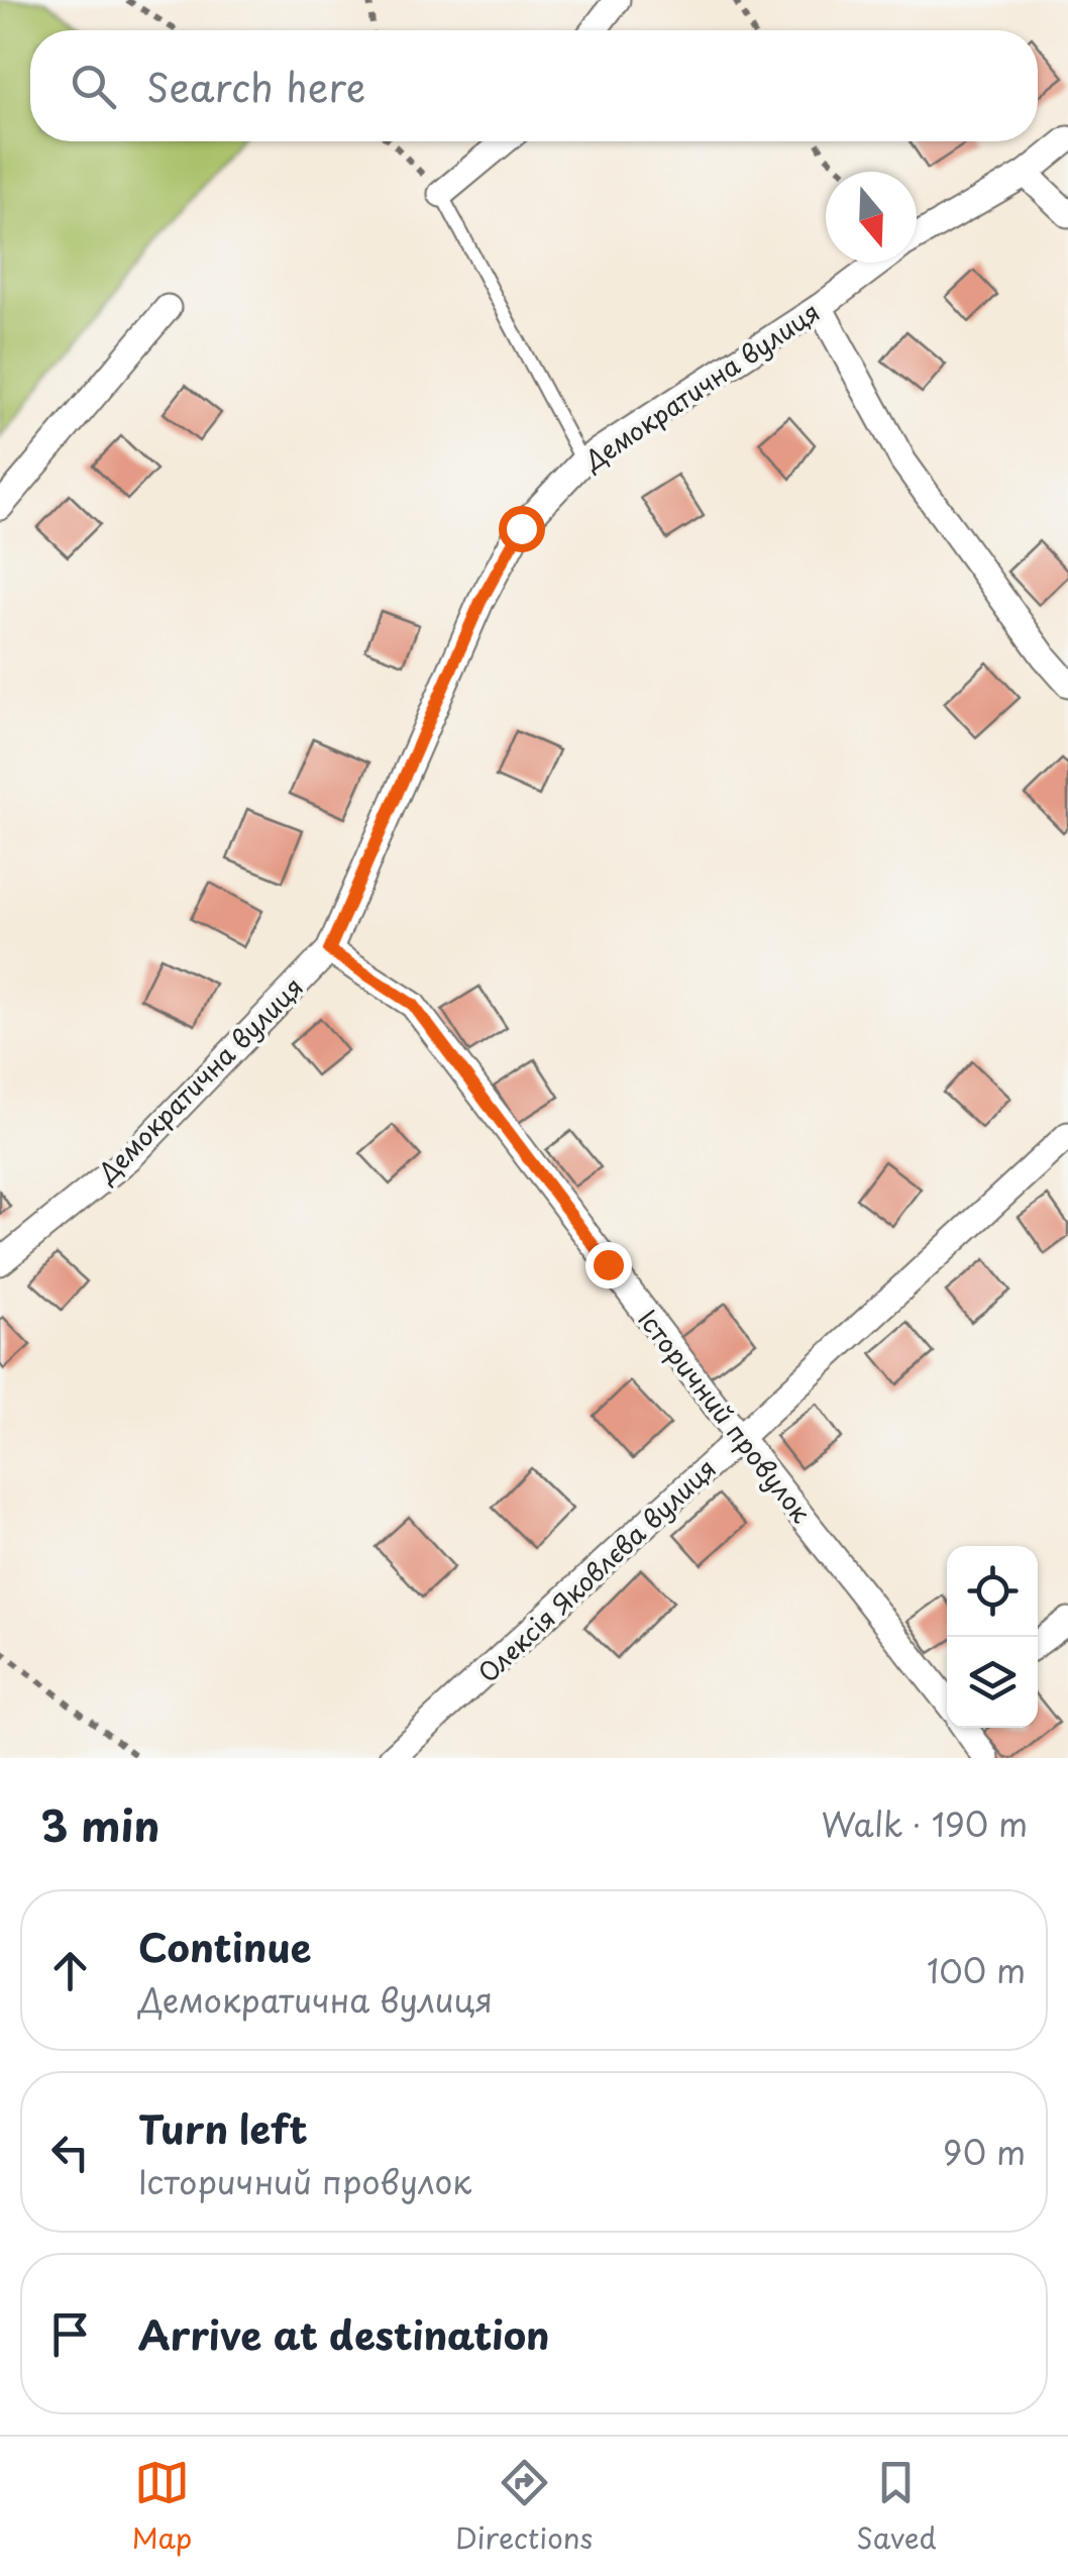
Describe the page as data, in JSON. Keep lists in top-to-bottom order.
{
  "streets": {
    "street": ["Демократична вулиця", "Історичний провулок", "Олексія Яковлєва вулиця"]
  },
  "crossings": [
    ["Демократична вулиця", "Історичний провулок"],
    ["Історичний провулок", "Олексія Яковлєва вулиця"]
  ],
  "north": "bottom",
  "page": {
    "search": "Search here",
    "heading": ["3 min", "Walk · 190 m"],
    "list": [
      ["Continue", "Демократична вулиця", "100 m"],
      ["Turn left", "Історичний провулок", "90 m"],
      "Arrive at destination"
    ],
    "nav": ["Map", "Directions", "Saved"]
  }
}
